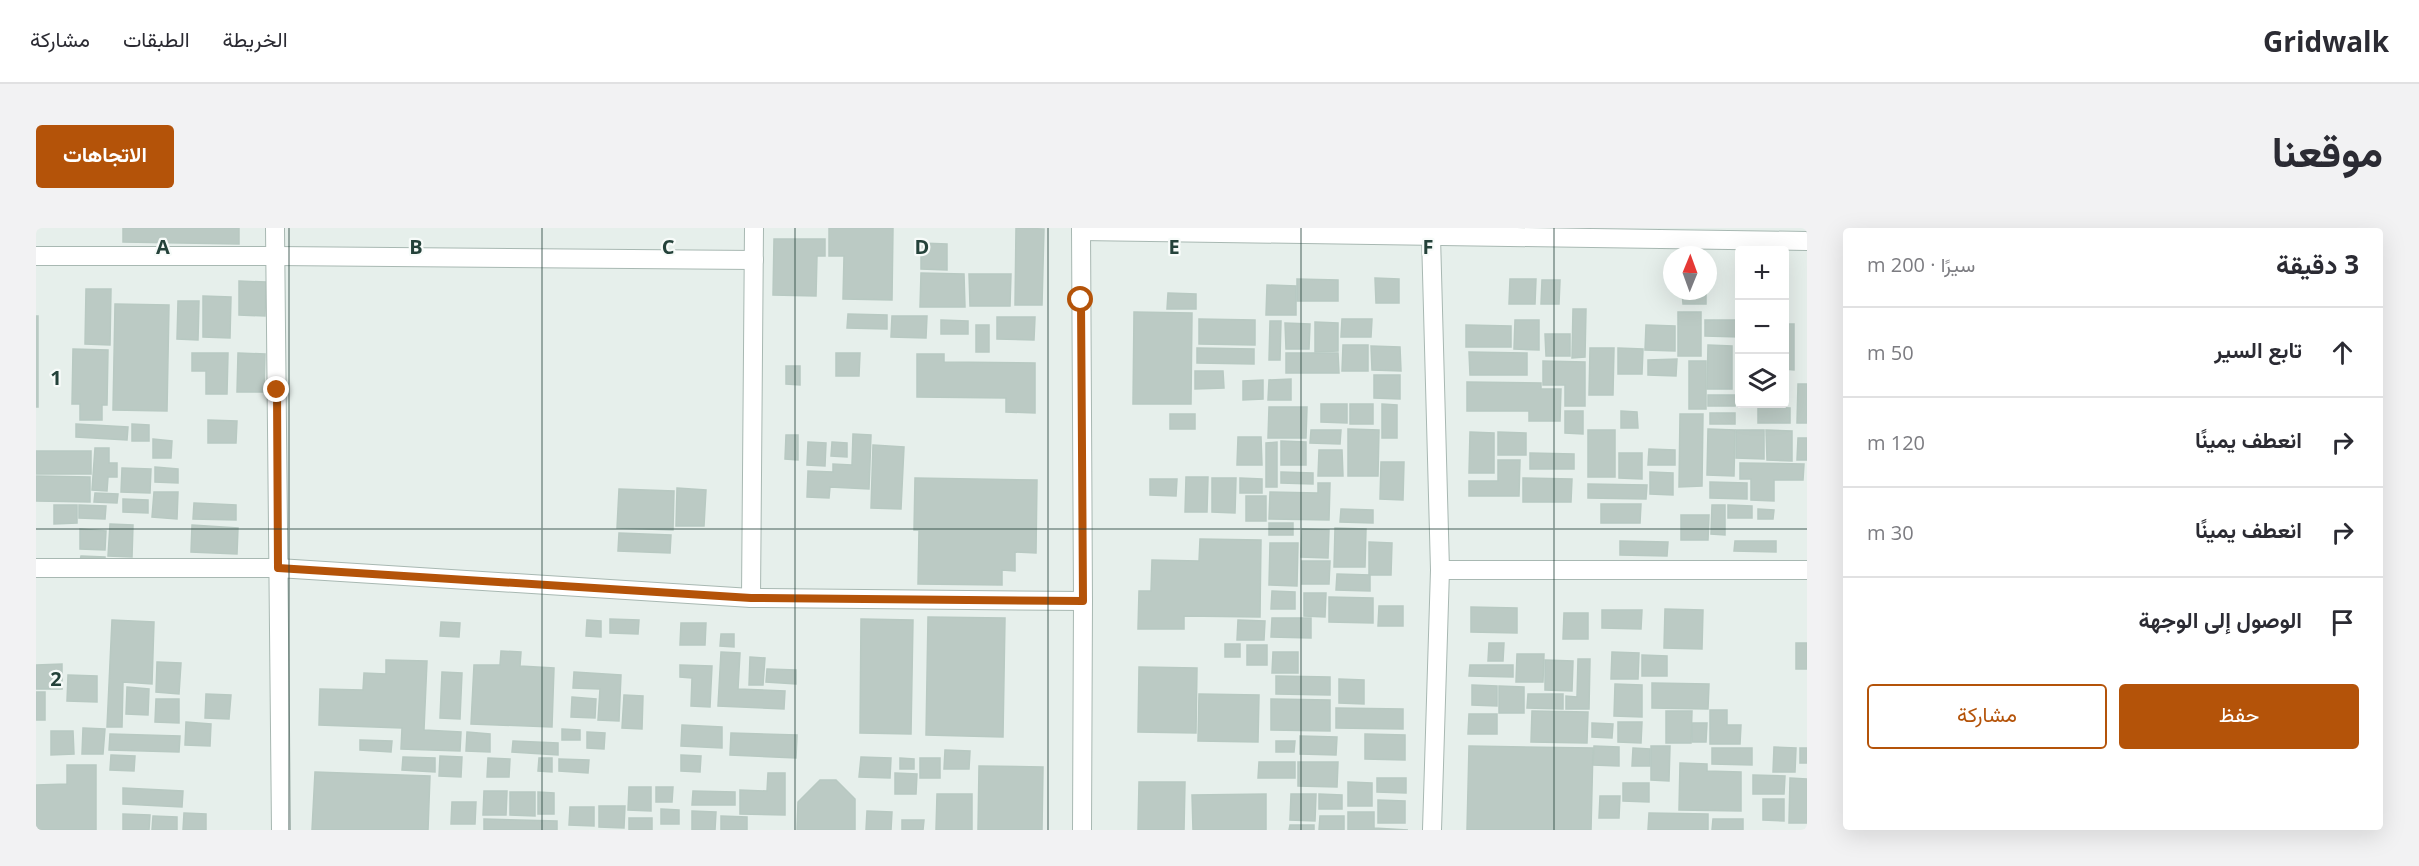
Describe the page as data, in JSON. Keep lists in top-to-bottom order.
{
  "north": "top",
  "page": {
    "header": "Gridwalk",
    "nav": ["الخريطة", "الطبقات", "مشاركة"],
    "title": "موقعنا",
    "buttons": [
      "الاتجاهات",
      ["حفظ", "مشاركة"]
    ],
    "heading": ["3 دقيقة", "سيرًا · 200 m"],
    "map_buttons": ["+", "−"],
    "list": [
      ["تابع السير", "50 m"],
      ["انعطف يمينًا", "120 m"],
      ["انعطف يمينًا", "30 m"],
      "الوصول إلى الوجهة"
    ]
  },
  "grid": {
    "columns": [
      "A",
      "B",
      "C",
      "D",
      "E",
      "F"
    ],
    "rows": ["1", "2"]
  }
}
